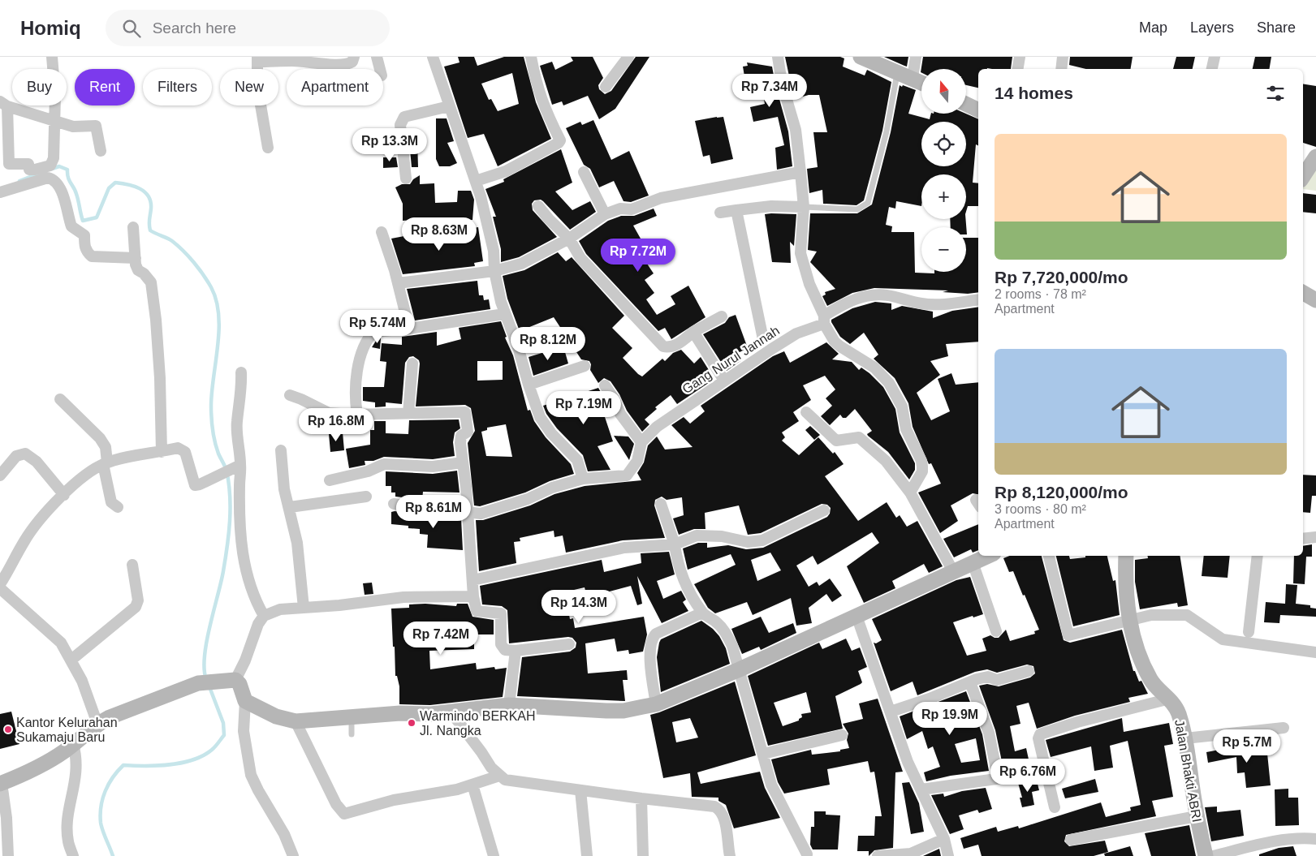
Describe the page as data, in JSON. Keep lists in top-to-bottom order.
{
  "streets": {
    "street": ["Gang Nurul Jannah", "Jalan Bhakti ABRI"]
  },
  "places": ["Warmindo BERKAH Jl. Nangka", "Kantor Kelurahan Sukamaju Baru"],
  "north": "top",
  "page": {
    "header": "Homiq",
    "search": "Search here",
    "nav": ["Map", "Layers", "Share"],
    "map_buttons": ["+", "−"],
    "chip": [
      "Buy",
      "Rent",
      "Filters",
      "New",
      "Apartment"
    ],
    "heading": "14 homes",
    "price": [
      "Rp 7.34M",
      "Rp 13.3M",
      "Rp 8.63M",
      "Rp 7.72M",
      "Rp 5.74M",
      "Rp 8.12M",
      "Rp 7.19M",
      "Rp 16.8M",
      "Rp 8.61M",
      "Rp 14.3M",
      "Rp 7.42M",
      "Rp 19.9M",
      "Rp 5.7M",
      "Rp 6.76M"
    ],
    "list": [
      {
        "name": "Rp 7,720,000/mo",
        "note": "2 rooms · 78 m² · Apartment"
      },
      {
        "name": "Rp 8,120,000/mo",
        "note": "3 rooms · 80 m² · Apartment"
      }
    ]
  }
}
